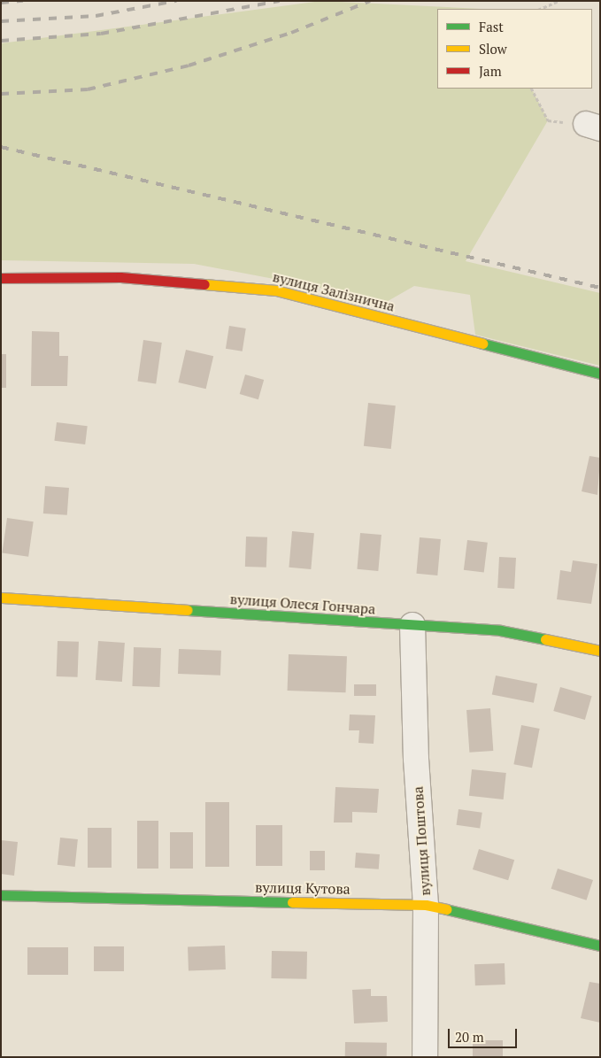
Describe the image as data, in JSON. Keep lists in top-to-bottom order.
{
  "streets": {
    "street": [
      "вулиця Залізнична",
      "вулиця Олеся Гончара",
      "вулиця Поштова",
      "вулиця Кутова"
    ]
  },
  "crossings": [
    ["вулиця Олеся Гончара", "вулиця Поштова"],
    ["вулиця Поштова", "вулиця Кутова"]
  ],
  "legend": ["Fast", "Slow", "Jam"],
  "scale_bar": "20 m"
}
